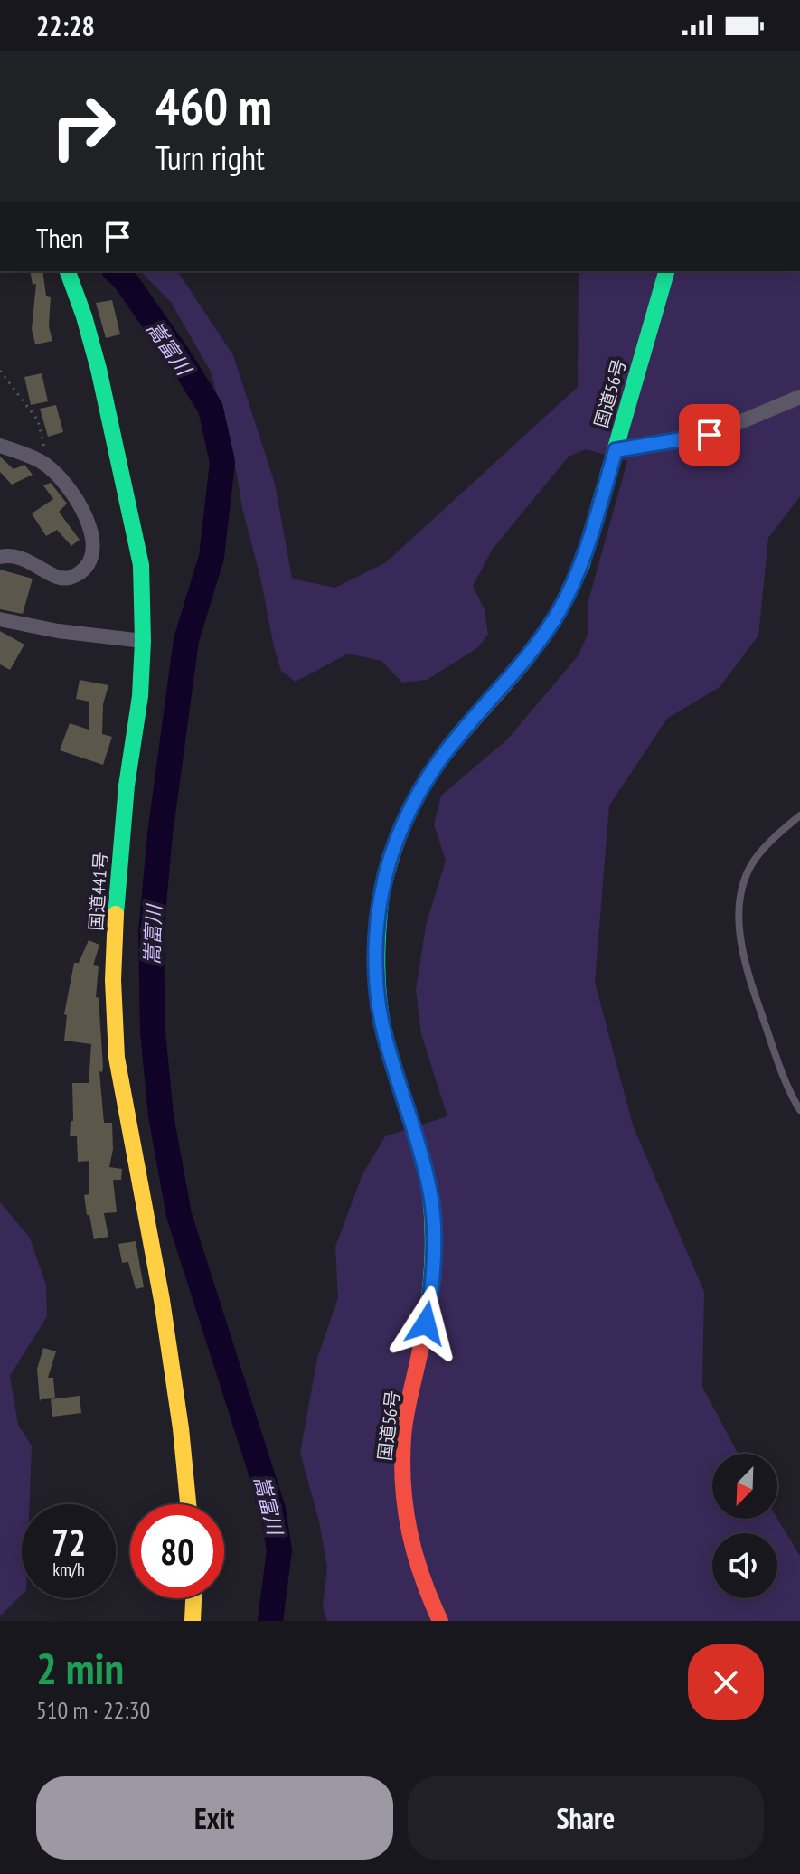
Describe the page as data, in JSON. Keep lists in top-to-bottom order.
{
  "streets": {
    "highway": ["国道56号", "国道441号"]
  },
  "water": ["嵩富川"],
  "north": "bottom left",
  "page": {
    "status": "22:28",
    "turn": ["460 m", "Turn right"],
    "then": "Then",
    "speed": "72 km/h",
    "limit": "80",
    "heading": ["2 min", "510 m · 22:30"],
    "buttons": ["Exit", "Share"]
  }
}
